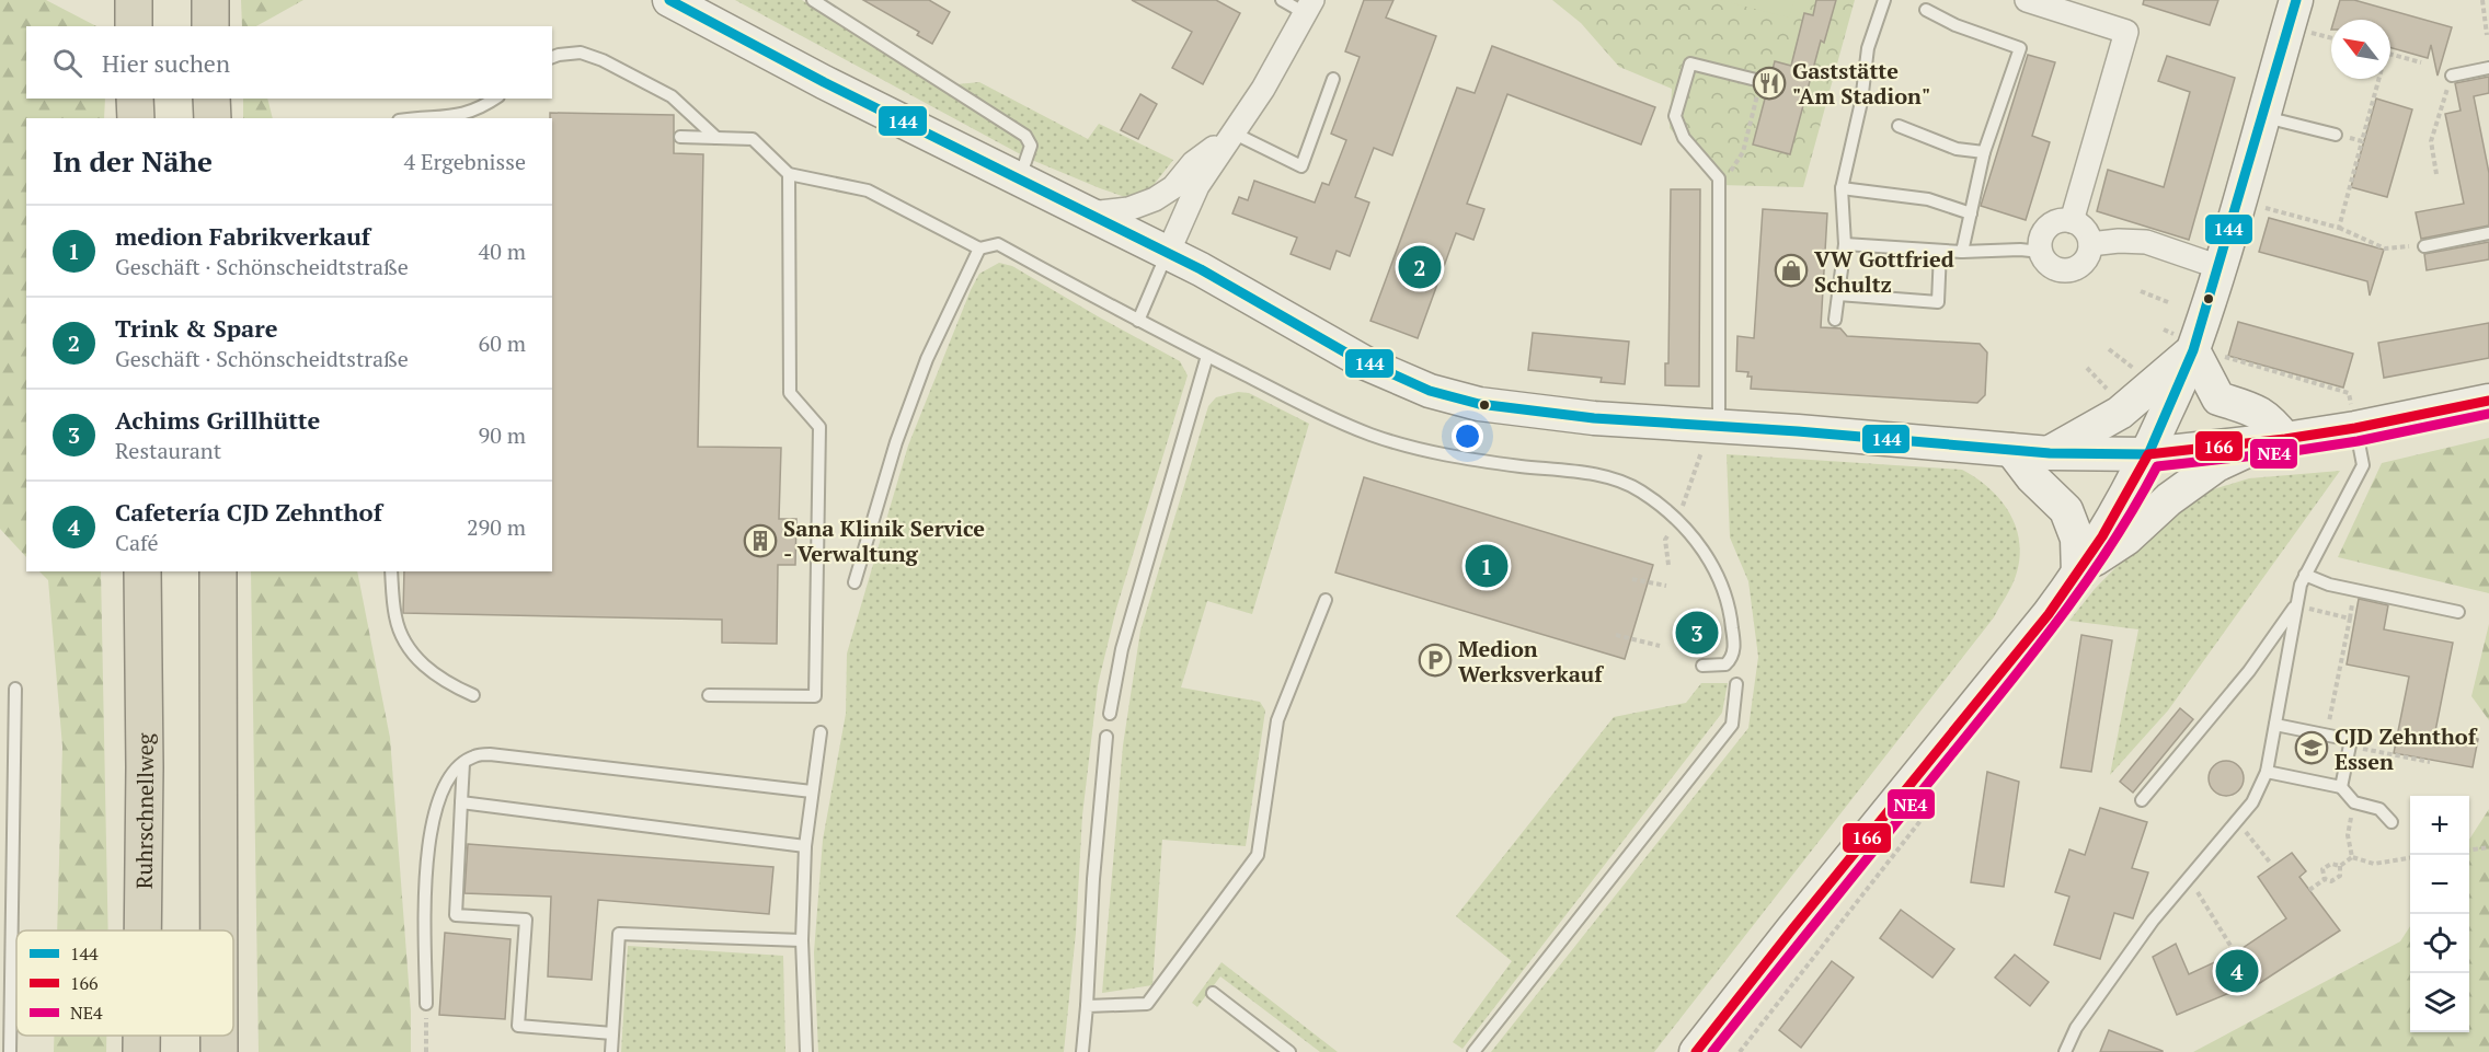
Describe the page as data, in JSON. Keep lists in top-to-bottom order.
{
  "streets": {
    "highway": ["Ruhrschnellweg"]
  },
  "places": {
    "restaurant": ["Gaststätte \"Am Stadion\""],
    "shop": ["VW Gottfried Schultz"],
    "building": ["Sana Klinik Service - Verwaltung"],
    "parking": ["Medion Werksverkauf"],
    "school or university": ["CJD Zehnthof Essen"]
  },
  "lines": ["transit line 144", "transit line 166", "transit line NE4"],
  "legend": ["144", "166", "NE4"],
  "north": "top left",
  "page": {
    "search": "Hier suchen",
    "heading": ["In der Nähe", "4 Ergebnisse"],
    "list": [
      {
        "mark": "1",
        "name": "medion Fabrikverkauf",
        "note": "Geschäft · Schönscheidtstraße",
        "value": "40 m"
      },
      {
        "mark": "2",
        "name": "Trink & Spare",
        "note": "Geschäft · Schönscheidtstraße",
        "value": "60 m"
      },
      {
        "mark": "3",
        "name": "Achims Grillhütte",
        "note": "Restaurant",
        "value": "90 m"
      },
      {
        "mark": "4",
        "name": "Cafetería CJD Zehnthof",
        "note": "Café",
        "value": "290 m"
      }
    ],
    "pins": [
      "2",
      "1",
      "3",
      "4"
    ],
    "map_buttons": ["+", "−"]
  }
}
